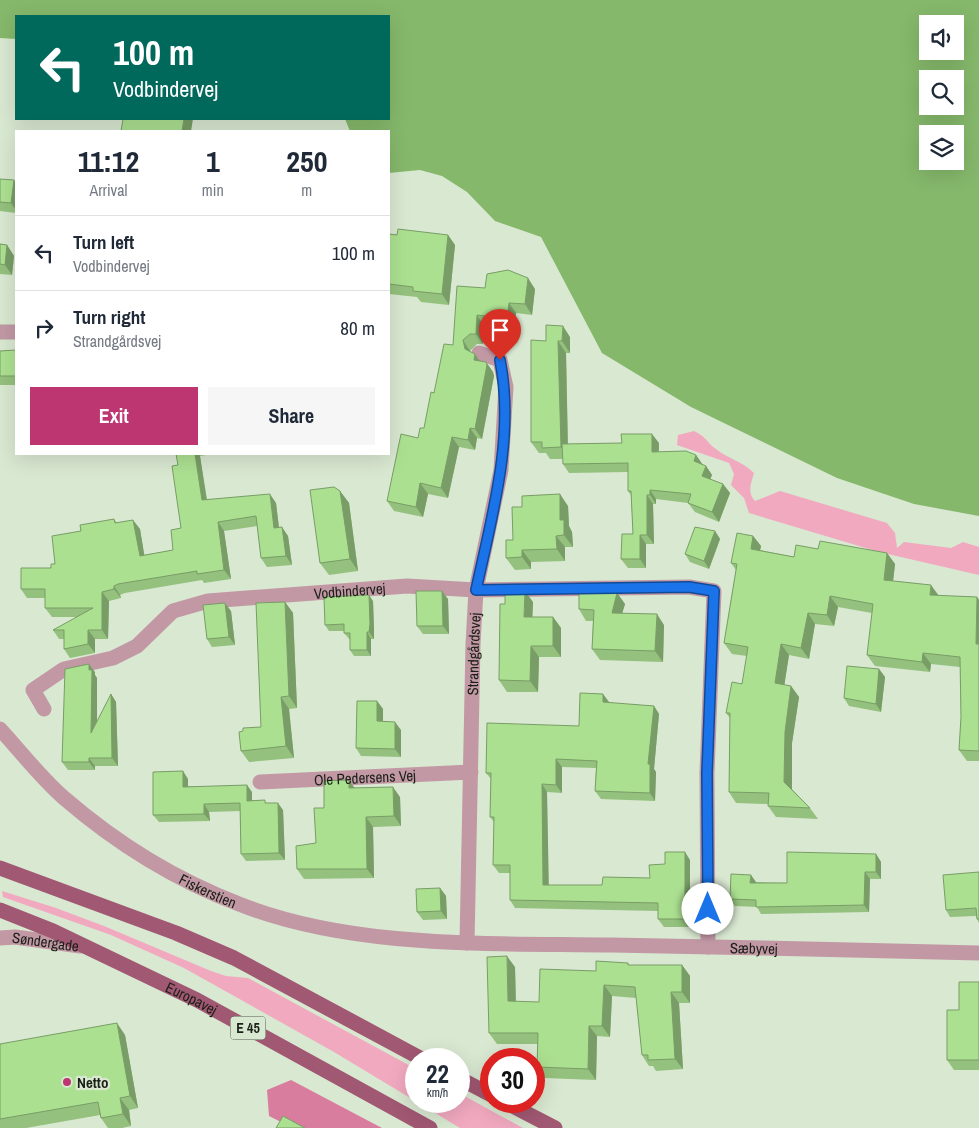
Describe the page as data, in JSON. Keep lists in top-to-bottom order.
{
  "streets": {
    "main road": ["Europavej", "E 45"],
    "street": [
      "Vodbindervej",
      "Strandgårdsvej",
      "Ole Pedersens Vej",
      "Fiskerstien",
      "Søndergade",
      "Sæbyvej"
    ]
  },
  "crossings": [
    ["Vodbindervej", "Strandgårdsvej"],
    ["Vodbindervej", "Sæbyvej"],
    ["Strandgårdsvej", "Ole Pedersens Vej"],
    ["Strandgårdsvej", "Fiskerstien"],
    ["Strandgårdsvej", "Sæbyvej"],
    ["Fiskerstien", "Sæbyvej"],
    ["Søndergade", "Europavej"]
  ],
  "places": ["Netto"],
  "page": {
    "turn": ["100 m", "Vodbindervej"],
    "eta": [
      "11:12",
      "Arrival",
      "1",
      "min",
      "250",
      "m"
    ],
    "list": [
      {
        "name": "Turn left",
        "note": "Vodbindervej",
        "value": "100 m"
      },
      {
        "name": "Turn right",
        "note": "Strandgårdsvej",
        "value": "80 m"
      }
    ],
    "buttons": ["Exit", "Share"],
    "speed": "22 km/h",
    "limit": "30"
  }
}
